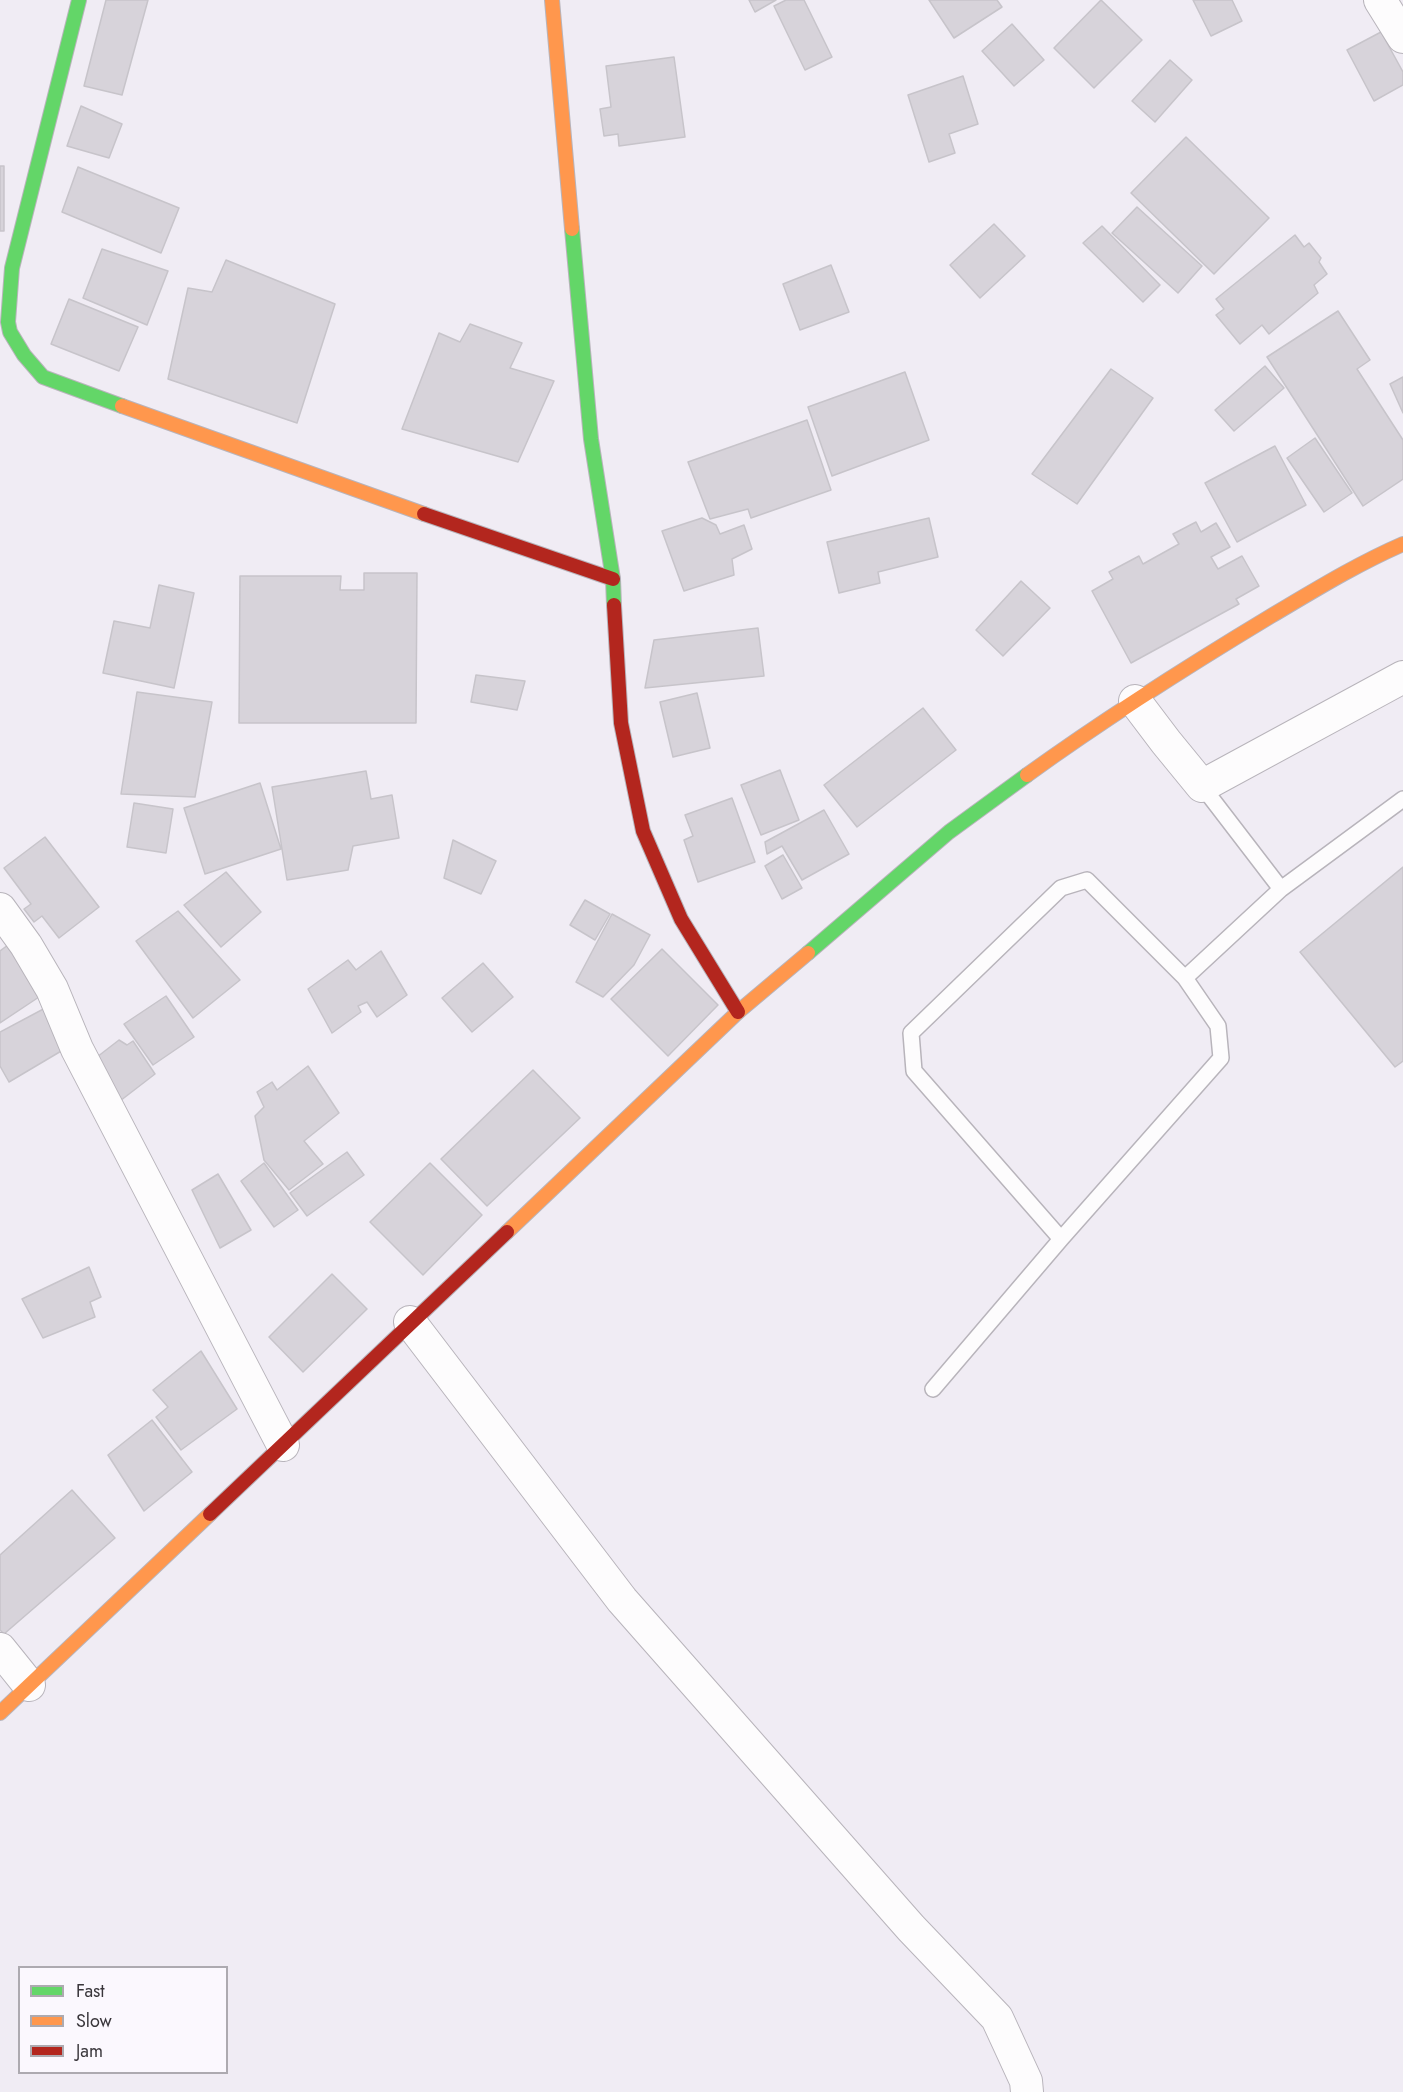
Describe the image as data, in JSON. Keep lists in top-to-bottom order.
{
  "legend": ["Fast", "Slow", "Jam"]
}
